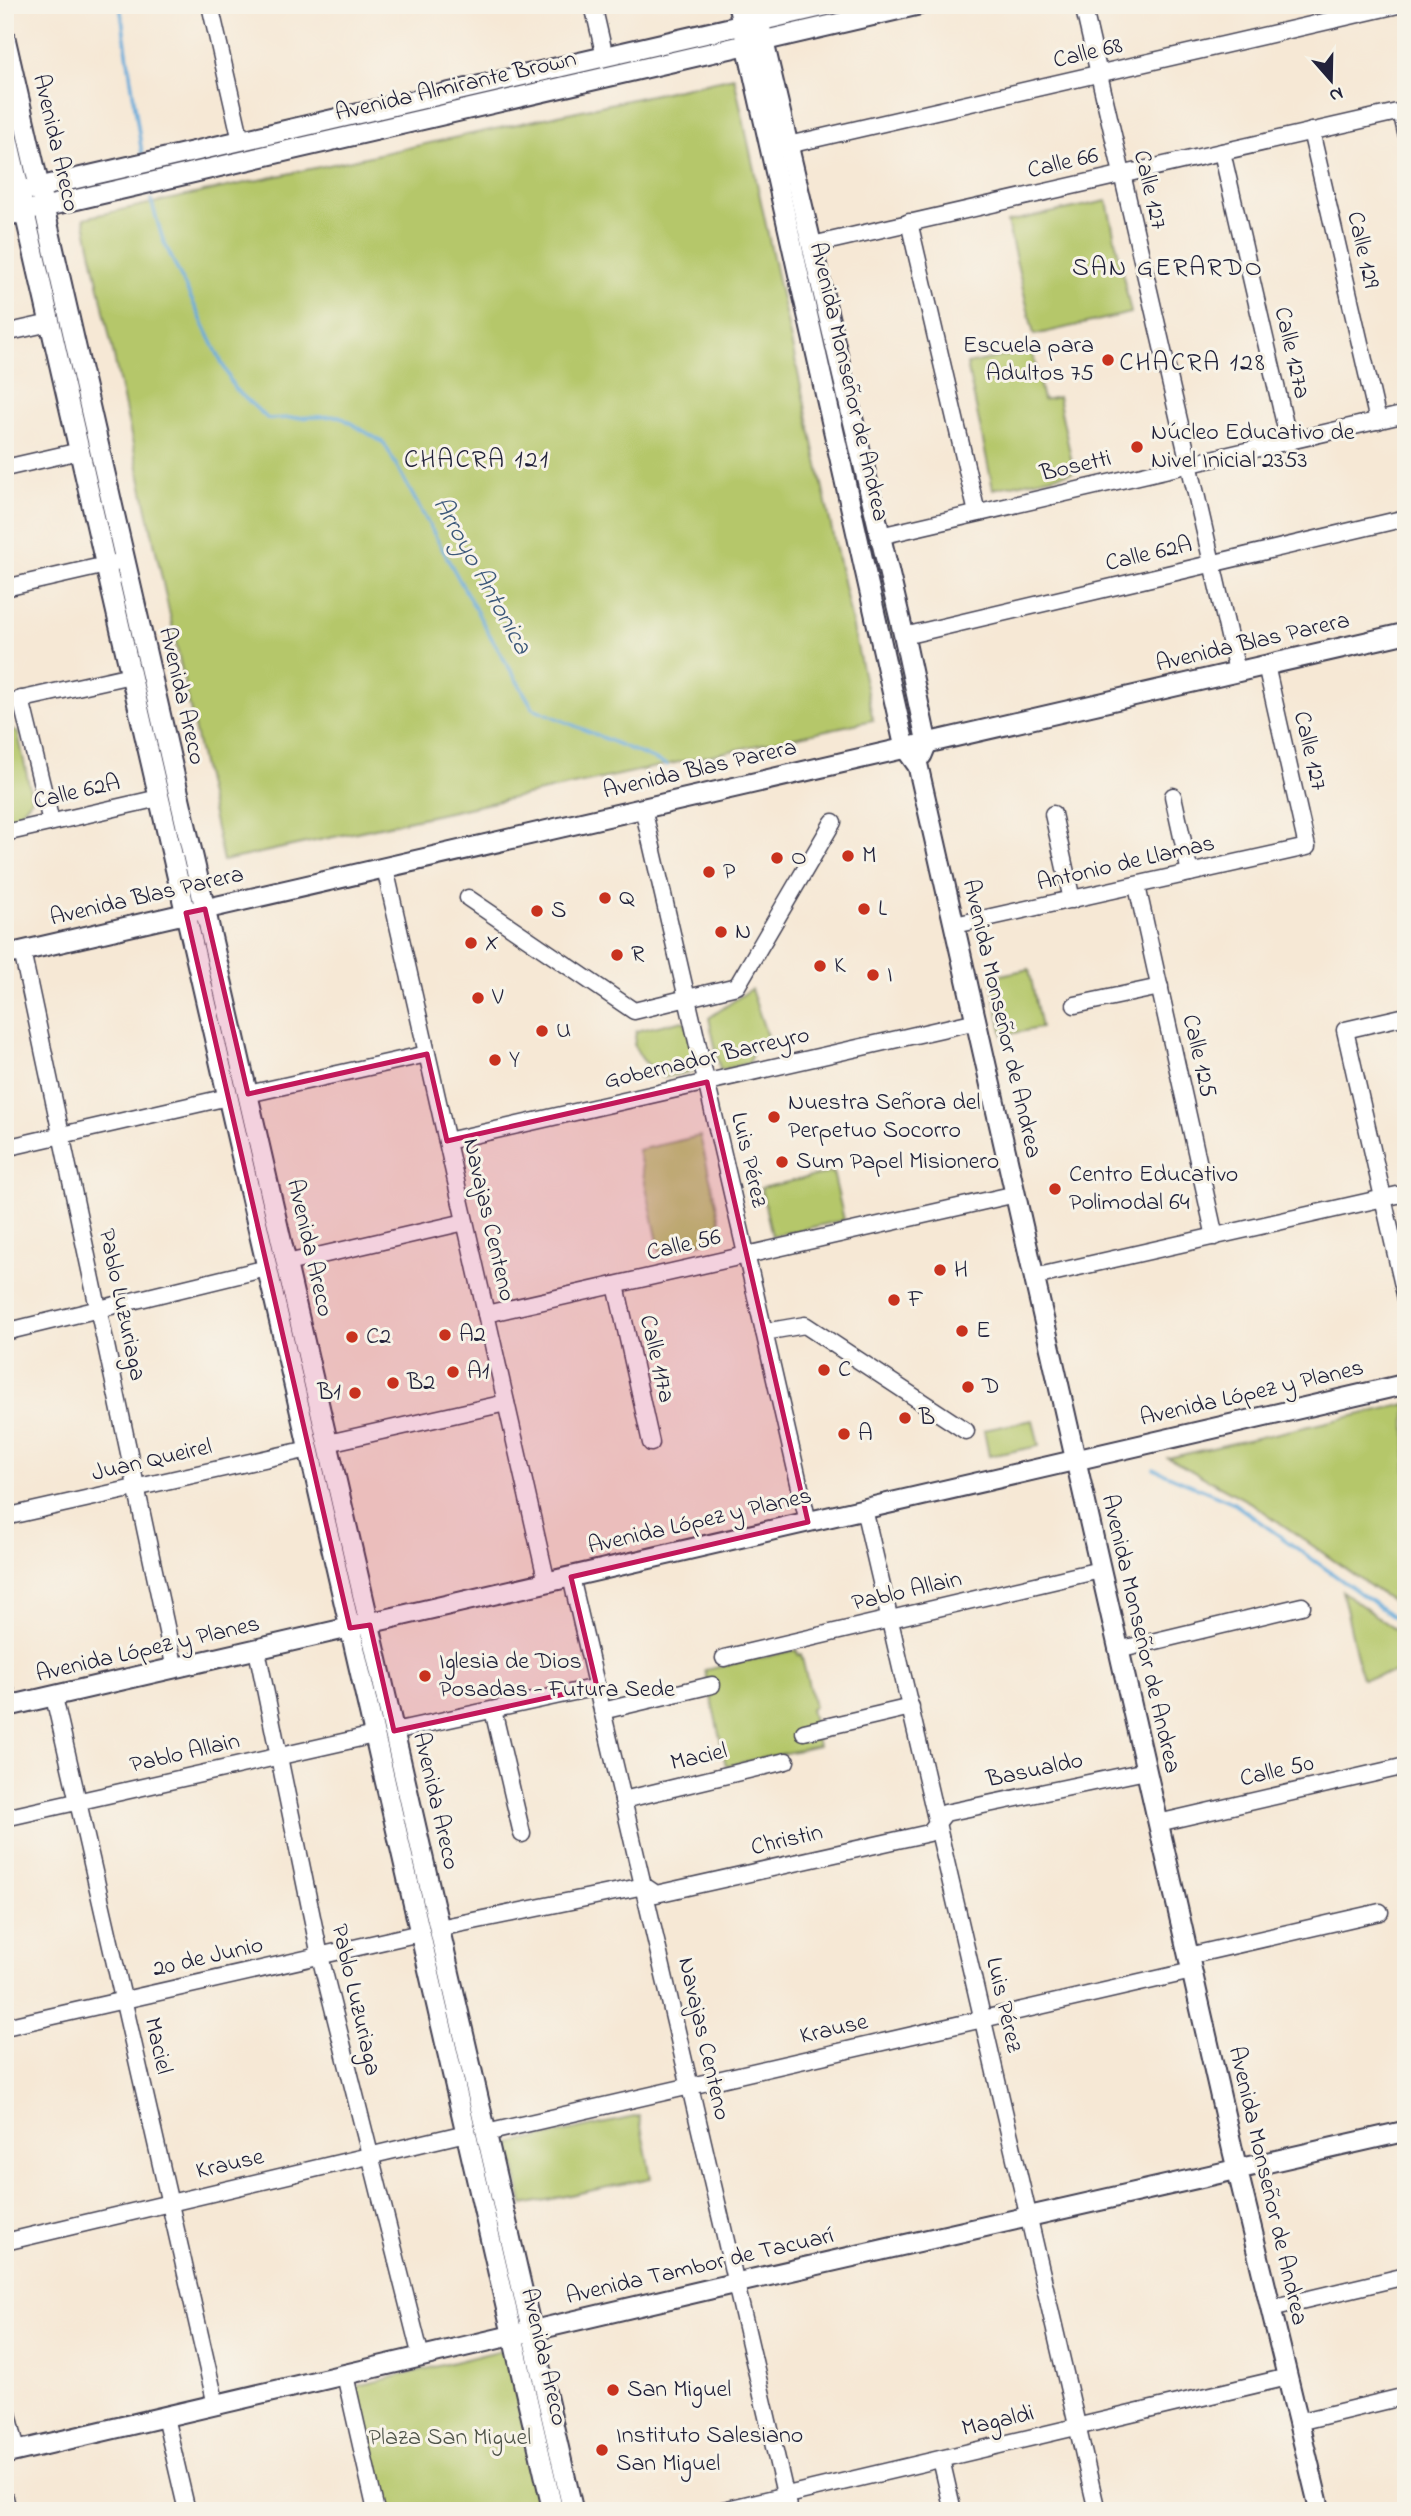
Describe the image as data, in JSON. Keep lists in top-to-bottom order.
{
  "streets": {
    "main road": [
      "Avenida Almirante Brown",
      "Avenida Areco",
      "Avenida Monseñor de Andrea",
      "Avenida Blas Parera",
      "Avenida López y Planes",
      "Avenida Tambor de Tacuarí"
    ],
    "street": [
      "Calle 68",
      "Calle 66",
      "Calle 127",
      "Calle 129",
      "Calle 127a",
      "Bosetti",
      "Calle 62A",
      "Antonio de Llamas",
      "Calle 125",
      "Gobernador Barreyro",
      "Luis Pérez",
      "Navajas Centeno",
      "Calle 56",
      "Pablo Luzuriaga",
      "Calle 117a",
      "Juan Queirel",
      "Pablo Allain",
      "Maciel",
      "Basualdo",
      "Calle 50",
      "Christin",
      "20 de Junio",
      "Krause",
      "Magaldi"
    ]
  },
  "crossings": [
    ["Calle 68", "Calle 127"],
    ["Calle 68", "Avenida Monseñor de Andrea"],
    ["Avenida Almirante Brown", "Avenida Areco"],
    ["Avenida Almirante Brown", "Avenida Monseñor de Andrea"],
    ["Avenida Areco", "Calle 62A"],
    ["Avenida Areco", "Avenida Blas Parera"],
    ["Avenida Areco", "Avenida López y Planes"],
    ["Avenida Areco", "Juan Queirel"],
    ["Avenida Areco", "Pablo Allain"],
    ["Avenida Areco", "20 de Junio"],
    ["Avenida Areco", "Krause"],
    ["Avenida Areco", "Avenida Tambor de Tacuarí"],
    ["Calle 66", "Calle 127"],
    ["Calle 66", "Calle 129"],
    ["Calle 66", "Calle 127a"],
    ["Calle 66", "Avenida Monseñor de Andrea"],
    ["Calle 127", "Bosetti"],
    ["Calle 127", "Calle 62A"],
    ["Calle 127", "Avenida Blas Parera"],
    ["Calle 127", "Antonio de Llamas"],
    ["Calle 129", "Bosetti"],
    ["Calle 127a", "Bosetti"],
    ["Avenida Monseñor de Andrea", "Bosetti"],
    ["Avenida Monseñor de Andrea", "Calle 62A"],
    ["Avenida Monseñor de Andrea", "Avenida Blas Parera"],
    ["Avenida Monseñor de Andrea", "Antonio de Llamas"],
    ["Avenida Monseñor de Andrea", "Gobernador Barreyro"],
    ["Avenida Monseñor de Andrea", "Calle 56"],
    ["Avenida Monseñor de Andrea", "Avenida López y Planes"],
    ["Avenida Monseñor de Andrea", "Pablo Allain"],
    ["Avenida Monseñor de Andrea", "Basualdo"],
    ["Avenida Monseñor de Andrea", "Calle 50"],
    ["Avenida Monseñor de Andrea", "Krause"],
    ["Avenida Monseñor de Andrea", "Avenida Tambor de Tacuarí"],
    ["Avenida Monseñor de Andrea", "Magaldi"],
    ["Avenida Blas Parera", "Luis Pérez"],
    ["Avenida Blas Parera", "Navajas Centeno"],
    ["Avenida Blas Parera", "Pablo Luzuriaga"],
    ["Antonio de Llamas", "Calle 125"],
    ["Gobernador Barreyro", "Luis Pérez"],
    ["Gobernador Barreyro", "Navajas Centeno"],
    ["Luis Pérez", "Calle 56"],
    ["Luis Pérez", "Avenida López y Planes"],
    ["Luis Pérez", "Pablo Allain"],
    ["Luis Pérez", "Basualdo"],
    ["Luis Pérez", "Christin"],
    ["Luis Pérez", "Krause"],
    ["Luis Pérez", "Avenida Tambor de Tacuarí"],
    ["Luis Pérez", "Magaldi"],
    ["Navajas Centeno", "Calle 56"],
    ["Navajas Centeno", "Avenida López y Planes"],
    ["Navajas Centeno", "Maciel"],
    ["Navajas Centeno", "Christin"],
    ["Navajas Centeno", "Krause"],
    ["Navajas Centeno", "Avenida Tambor de Tacuarí"],
    ["Navajas Centeno", "Magaldi"],
    ["Calle 56", "Calle 117a"],
    ["Pablo Luzuriaga", "Avenida López y Planes"],
    ["Pablo Luzuriaga", "Juan Queirel"],
    ["Pablo Luzuriaga", "Pablo Allain"],
    ["Pablo Luzuriaga", "20 de Junio"],
    ["Pablo Luzuriaga", "Krause"],
    ["Pablo Luzuriaga", "Avenida Tambor de Tacuarí"],
    ["Avenida López y Planes", "Maciel"],
    ["Pablo Allain", "Maciel"],
    ["Maciel", "20 de Junio"],
    ["Maciel", "Krause"],
    ["Maciel", "Avenida Tambor de Tacuarí"],
    ["Basualdo", "Christin"]
  ],
  "districts": ["SAN GERARDO", "CHACRA 128", "CHACRA 121"],
  "water": ["Arroyo Antonica"],
  "parks": ["Plaza San Miguel"],
  "places": [
    "Escuela para Adultos 75",
    "Núcleo Educativo de Nivel Inicial 2353",
    "M",
    "O",
    "P",
    "Q",
    "L",
    "S",
    "N",
    "X",
    "R",
    "K",
    "I",
    "V",
    "U",
    "Y",
    "Nuestra Señora del Perpetuo Socorro",
    "Sum Papel Misionero",
    "Centro Educativo Polimodal 64",
    "H",
    "F",
    "E",
    "A2",
    "C2",
    "C",
    "A1",
    "B2",
    "D",
    "B1",
    "B",
    "A",
    "Iglesia de Dios Posadas - Futura Sede",
    "San Miguel",
    "Instituto Salesiano San Miguel"
  ],
  "north": "bottom"
}
